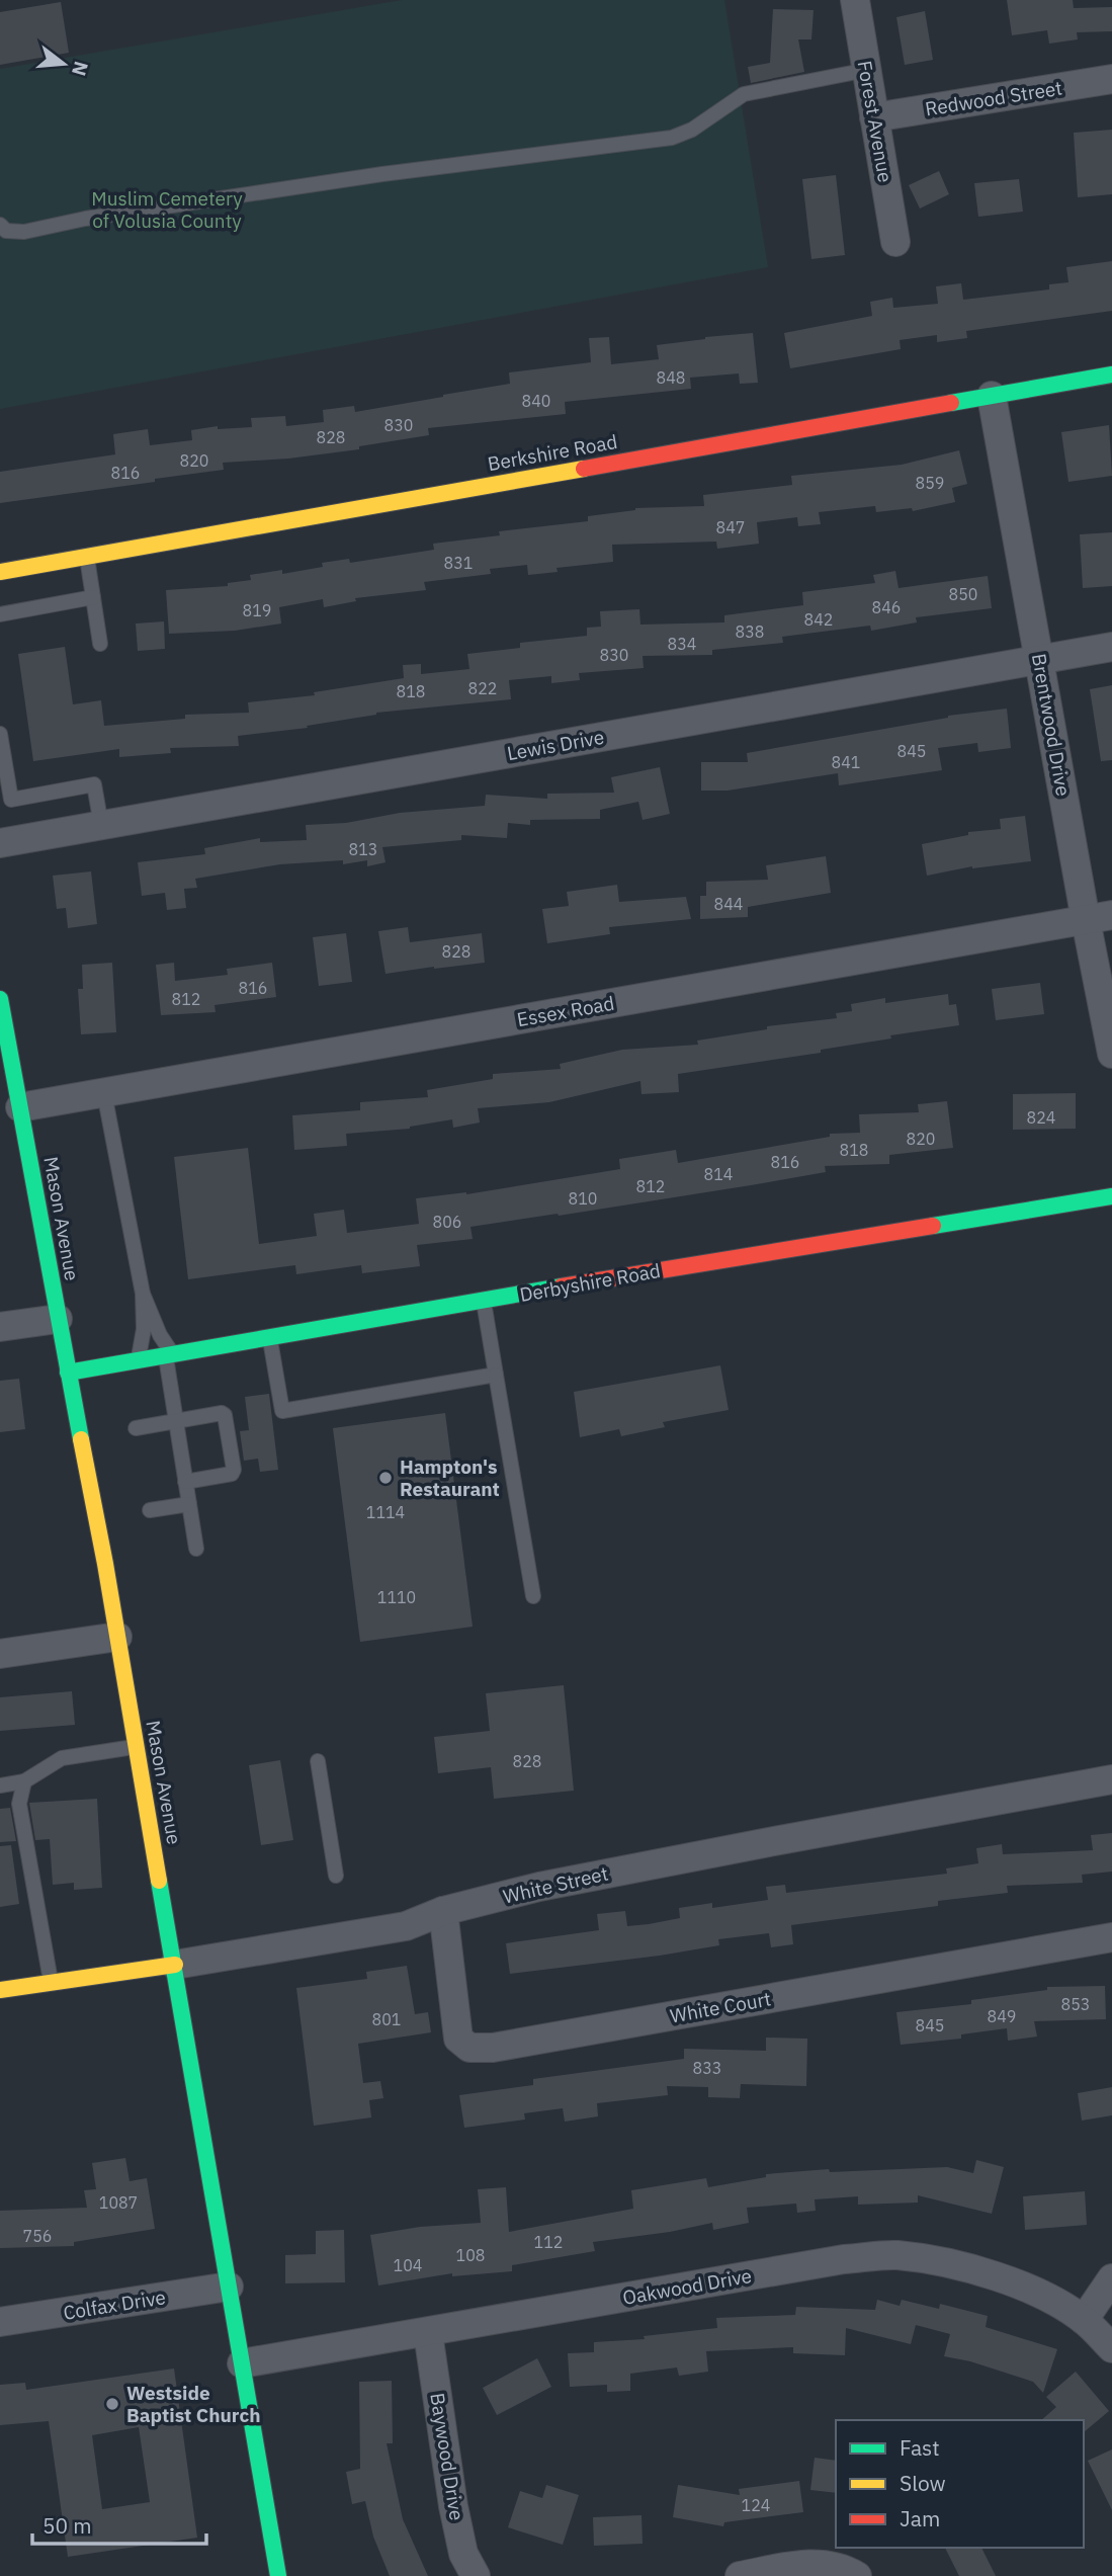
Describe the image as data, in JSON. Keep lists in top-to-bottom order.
{
  "streets": {
    "street": [
      "Redwood Street",
      "Forest Avenue",
      "Berkshire Road",
      "Brentwood Drive",
      "Lewis Drive",
      "Essex Road",
      "Mason Avenue",
      "Derbyshire Road",
      "White Street",
      "White Court",
      "Oakwood Drive",
      "Colfax Drive",
      "Baywood Drive"
    ]
  },
  "crossings": [
    ["Redwood Street", "Forest Avenue"],
    ["Berkshire Road", "Brentwood Drive"],
    ["Brentwood Drive", "Lewis Drive"],
    ["Brentwood Drive", "Essex Road"],
    ["Essex Road", "Mason Avenue"],
    ["Mason Avenue", "Derbyshire Road"],
    ["Mason Avenue", "White Street"],
    ["Mason Avenue", "Oakwood Drive"],
    ["Mason Avenue", "Colfax Drive"],
    ["White Street", "White Court"],
    ["Oakwood Drive", "Baywood Drive"]
  ],
  "parks": ["Muslim Cemetery of Volusia County"],
  "places": ["Hampton's Restaurant", "Westside Baptist Church"],
  "house_numbers": [
    "848",
    "840",
    "830",
    "828",
    "820",
    "816",
    "859",
    "847",
    "831",
    "850",
    "846",
    "819",
    "842",
    "838",
    "834",
    "830",
    "822",
    "818",
    "845",
    "841",
    "813",
    "844",
    "828",
    "816",
    "812",
    "824",
    "820",
    "818",
    "816",
    "814",
    "812",
    "810",
    "806",
    "1114",
    "1110",
    "828",
    "853",
    "849",
    "801",
    "845",
    "833",
    "1087",
    "756",
    "112",
    "108",
    "104",
    "124"
  ],
  "legend": ["Fast", "Slow", "Jam"],
  "scale_bar": "50 m",
  "north": "right"
}
